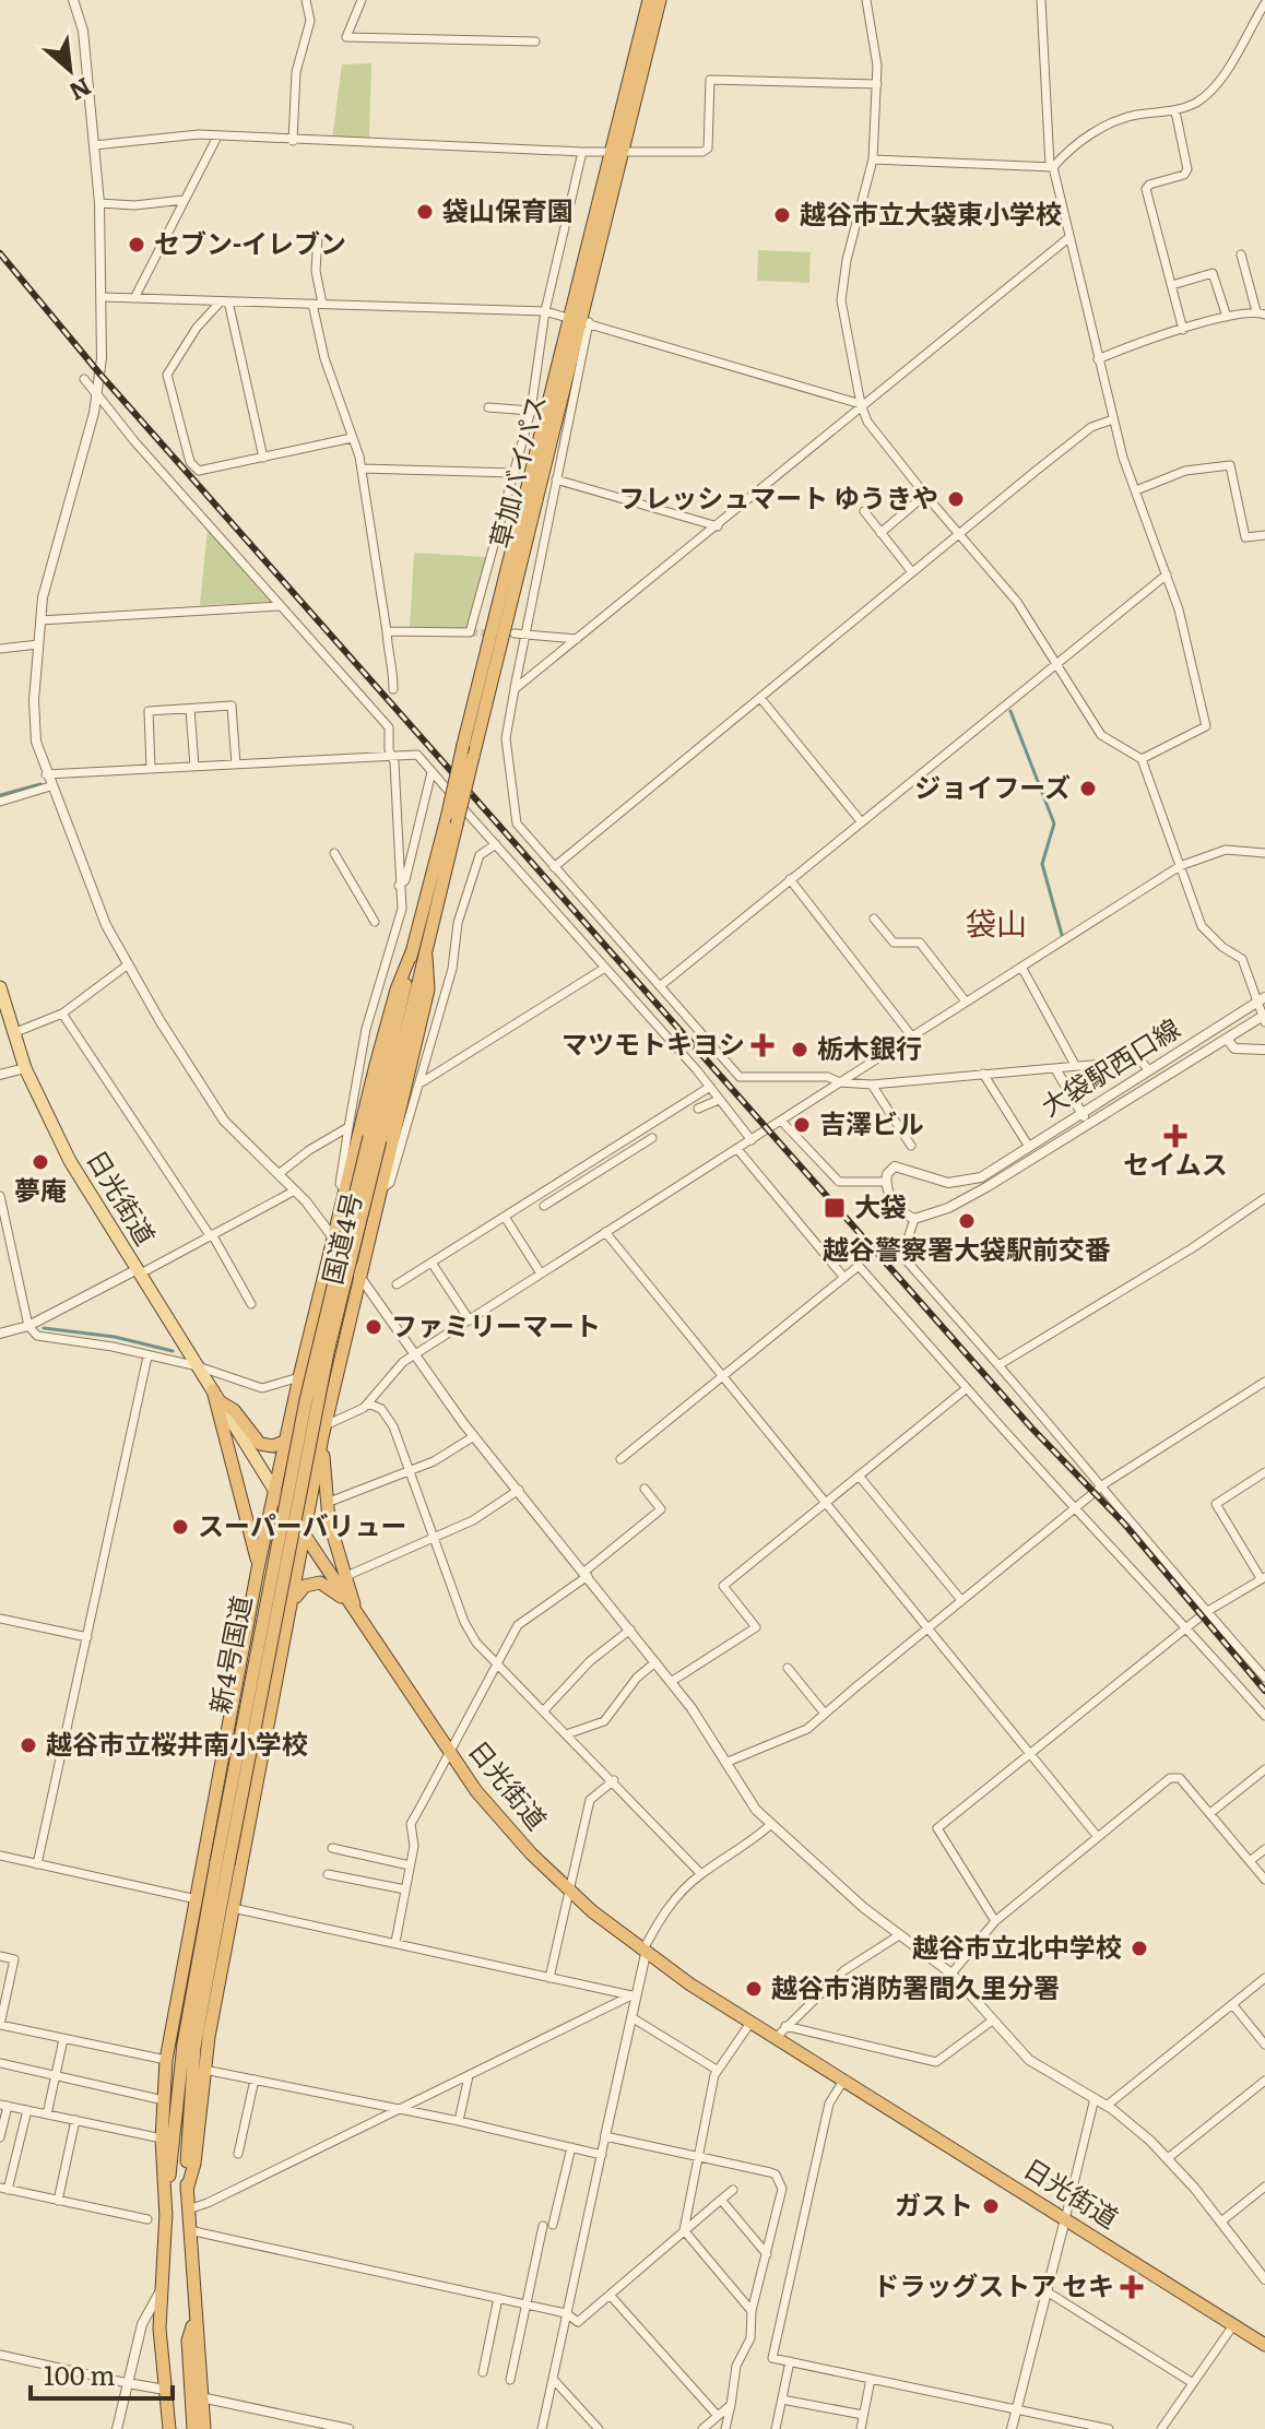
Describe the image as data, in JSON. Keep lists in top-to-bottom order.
{
  "streets": {
    "highway": [
      "草加バイパス",
      "日光街道",
      "国道4号",
      "新4号国道"
    ],
    "street": ["大袋駅西口線"]
  },
  "crossings": [
    ["草加バイパス", "国道4号"],
    ["草加バイパス", "新4号国道"],
    ["日光街道", "国道4号"],
    ["国道4号", "新4号国道"]
  ],
  "districts": ["袋山"],
  "places": {
    "other": [
      "袋山保育園",
      "越谷市立大袋東小学校",
      "セブン-イレブン",
      "フレッシュマート ゆうきや",
      "ジョイフーズ",
      "栃木銀行",
      "吉澤ビル",
      "夢庵",
      "越谷警察署大袋駅前交番",
      "ファミリーマート",
      "スーパーバリュー",
      "越谷市立桜井南小学校",
      "越谷市立北中学校",
      "越谷市消防署間久里分署",
      "ガスト"
    ],
    "health": ["マツモトキヨシ", "セイムス", "ドラッグストア セキ"],
    "transit": ["大袋"]
  },
  "scale_bar": "100 m",
  "north": "bottom right"
}
